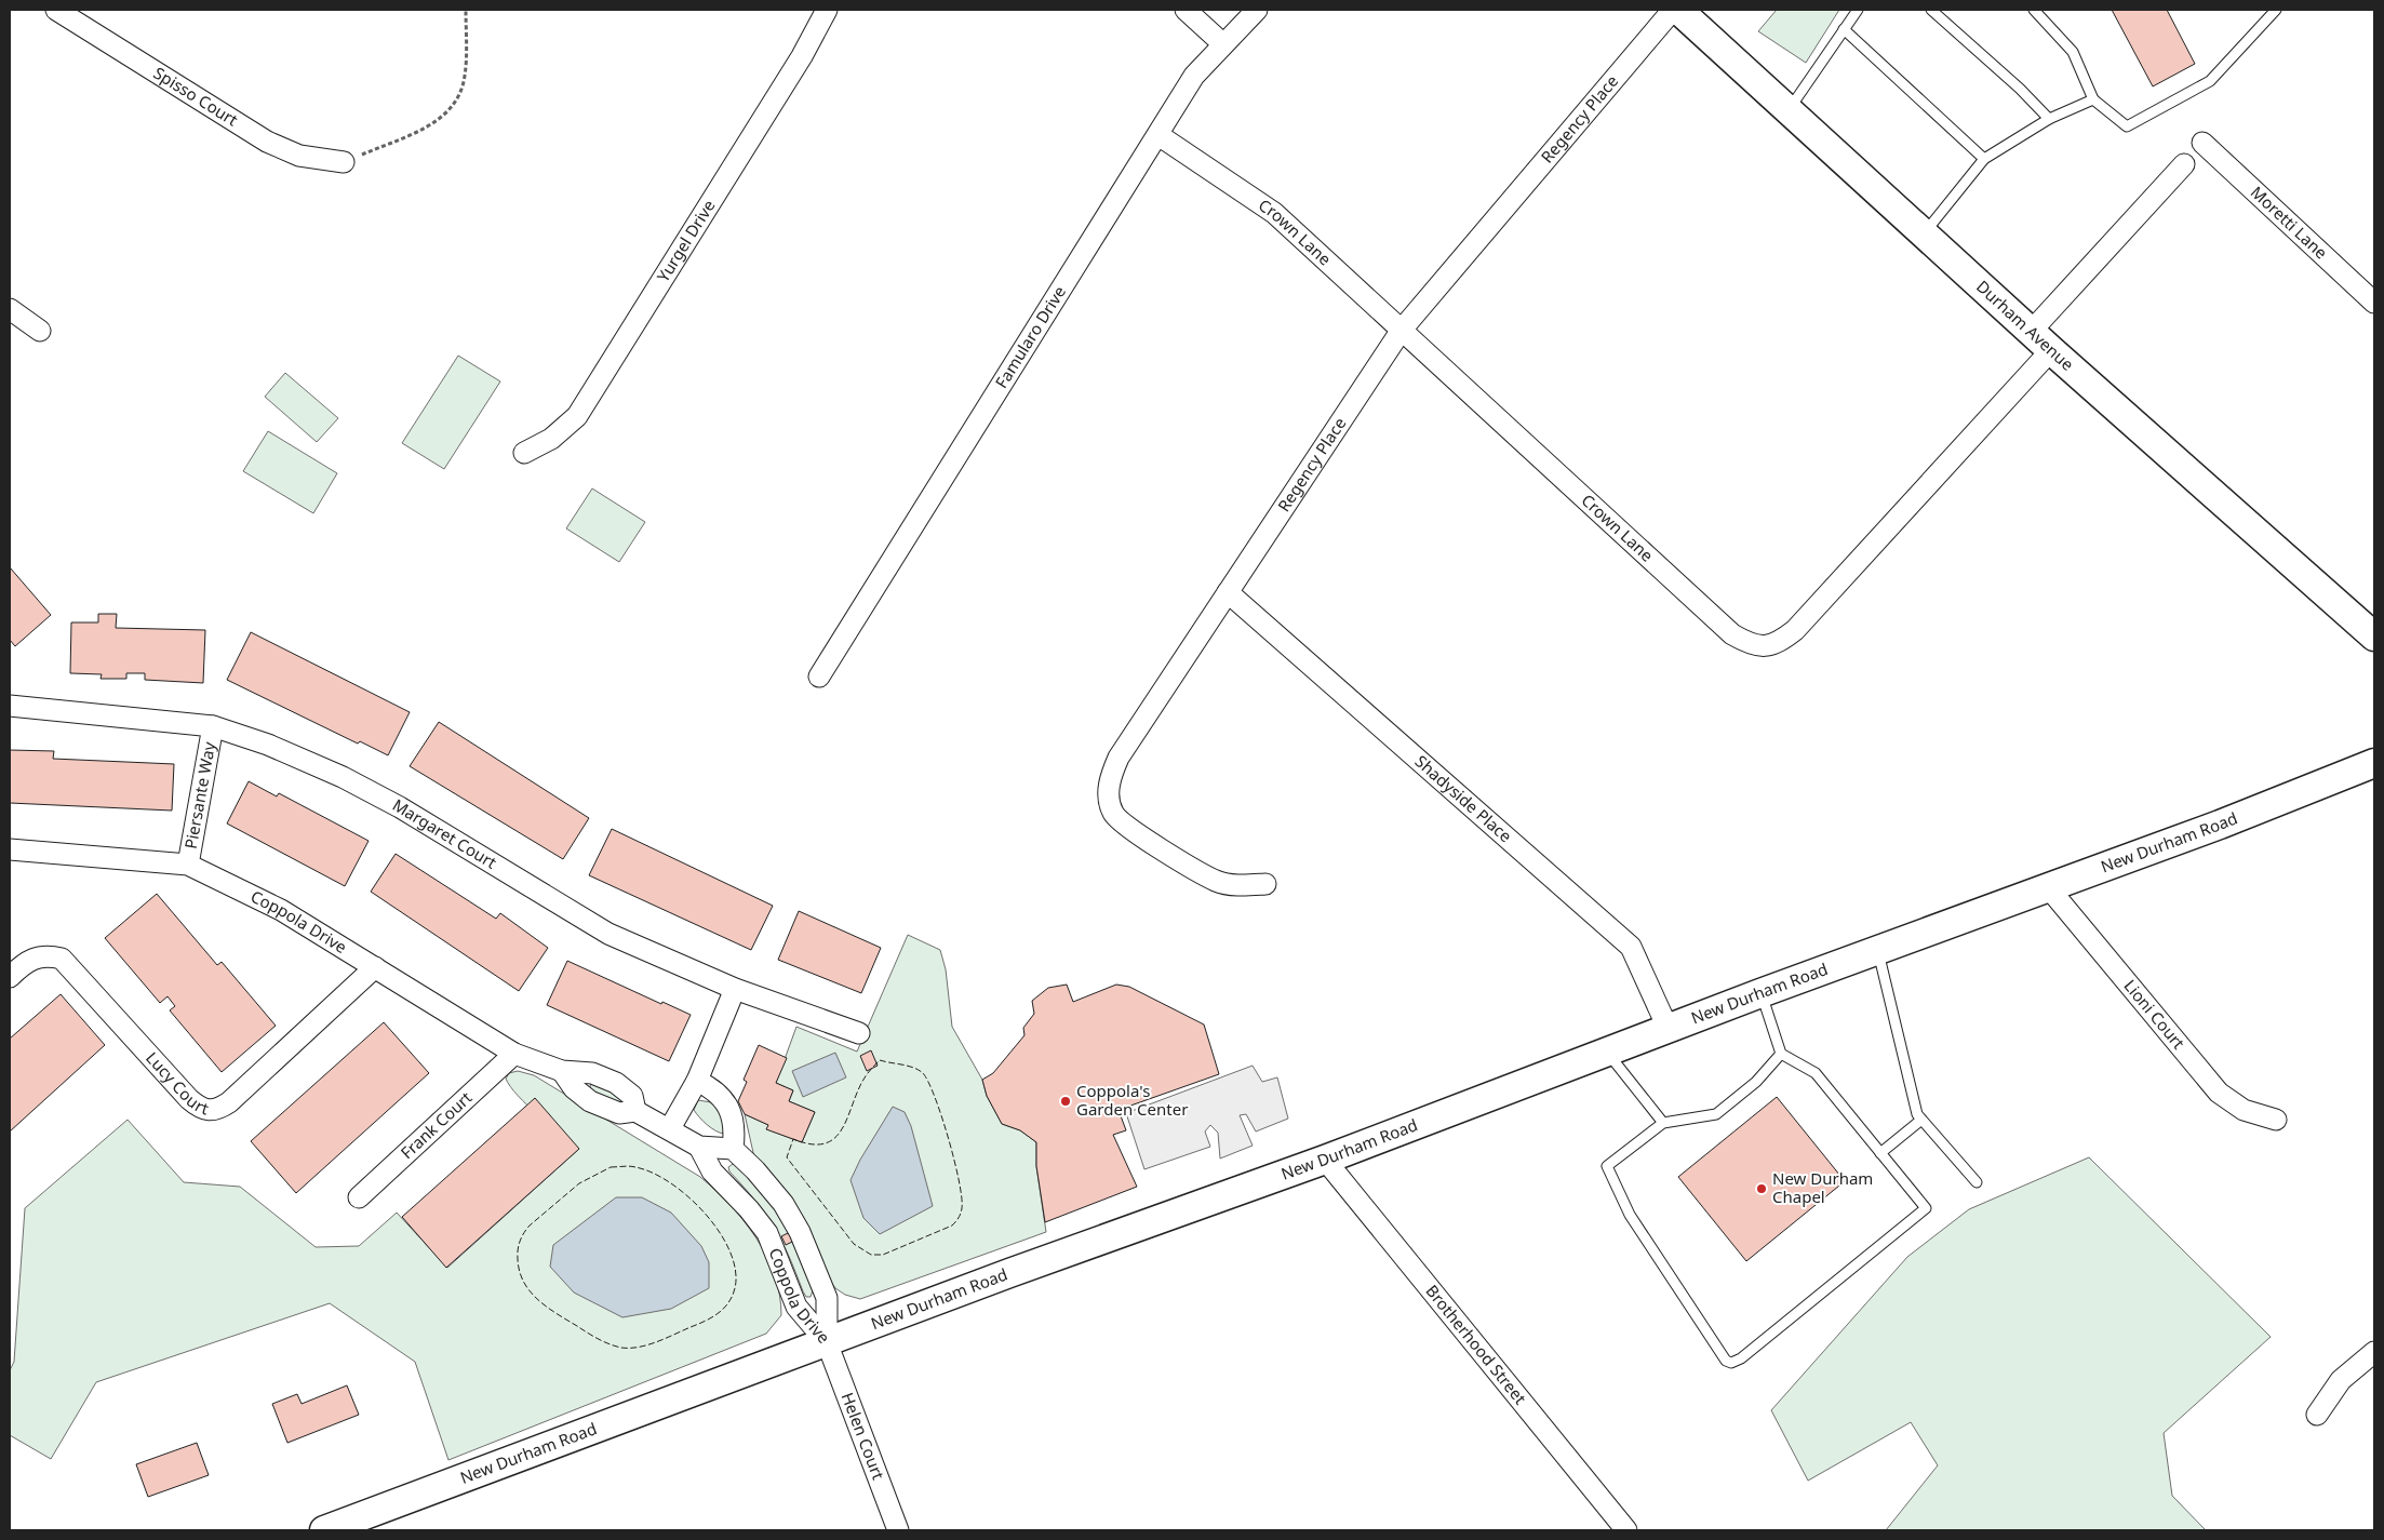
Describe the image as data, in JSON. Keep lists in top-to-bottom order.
{
  "streets": {
    "main road": ["Durham Avenue", "New Durham Road"],
    "street": [
      "Spisso Court",
      "Regency Place",
      "Moretti Lane",
      "Crown Lane",
      "Yurgel Drive",
      "Famularo Drive",
      "Piersante Way",
      "Shadyside Place",
      "Margaret Court",
      "Coppola Drive",
      "Lioni Court",
      "Lucy Court",
      "Frank Court",
      "Brotherhood Street",
      "Helen Court"
    ]
  },
  "crossings": [
    ["Regency Place", "Crown Lane"],
    ["Regency Place", "Shadyside Place"],
    ["Crown Lane", "Durham Avenue"],
    ["Crown Lane", "Famularo Drive"],
    ["Piersante Way", "Margaret Court"],
    ["Piersante Way", "Coppola Drive"],
    ["Shadyside Place", "New Durham Road"],
    ["New Durham Road", "Coppola Drive"],
    ["New Durham Road", "Lioni Court"],
    ["New Durham Road", "Brotherhood Street"],
    ["New Durham Road", "Helen Court"],
    ["Coppola Drive", "Lucy Court"],
    ["Coppola Drive", "Frank Court"],
    ["Coppola Drive", "Helen Court"]
  ],
  "places": ["Coppola's Garden Center", "New Durham Chapel"]
}
